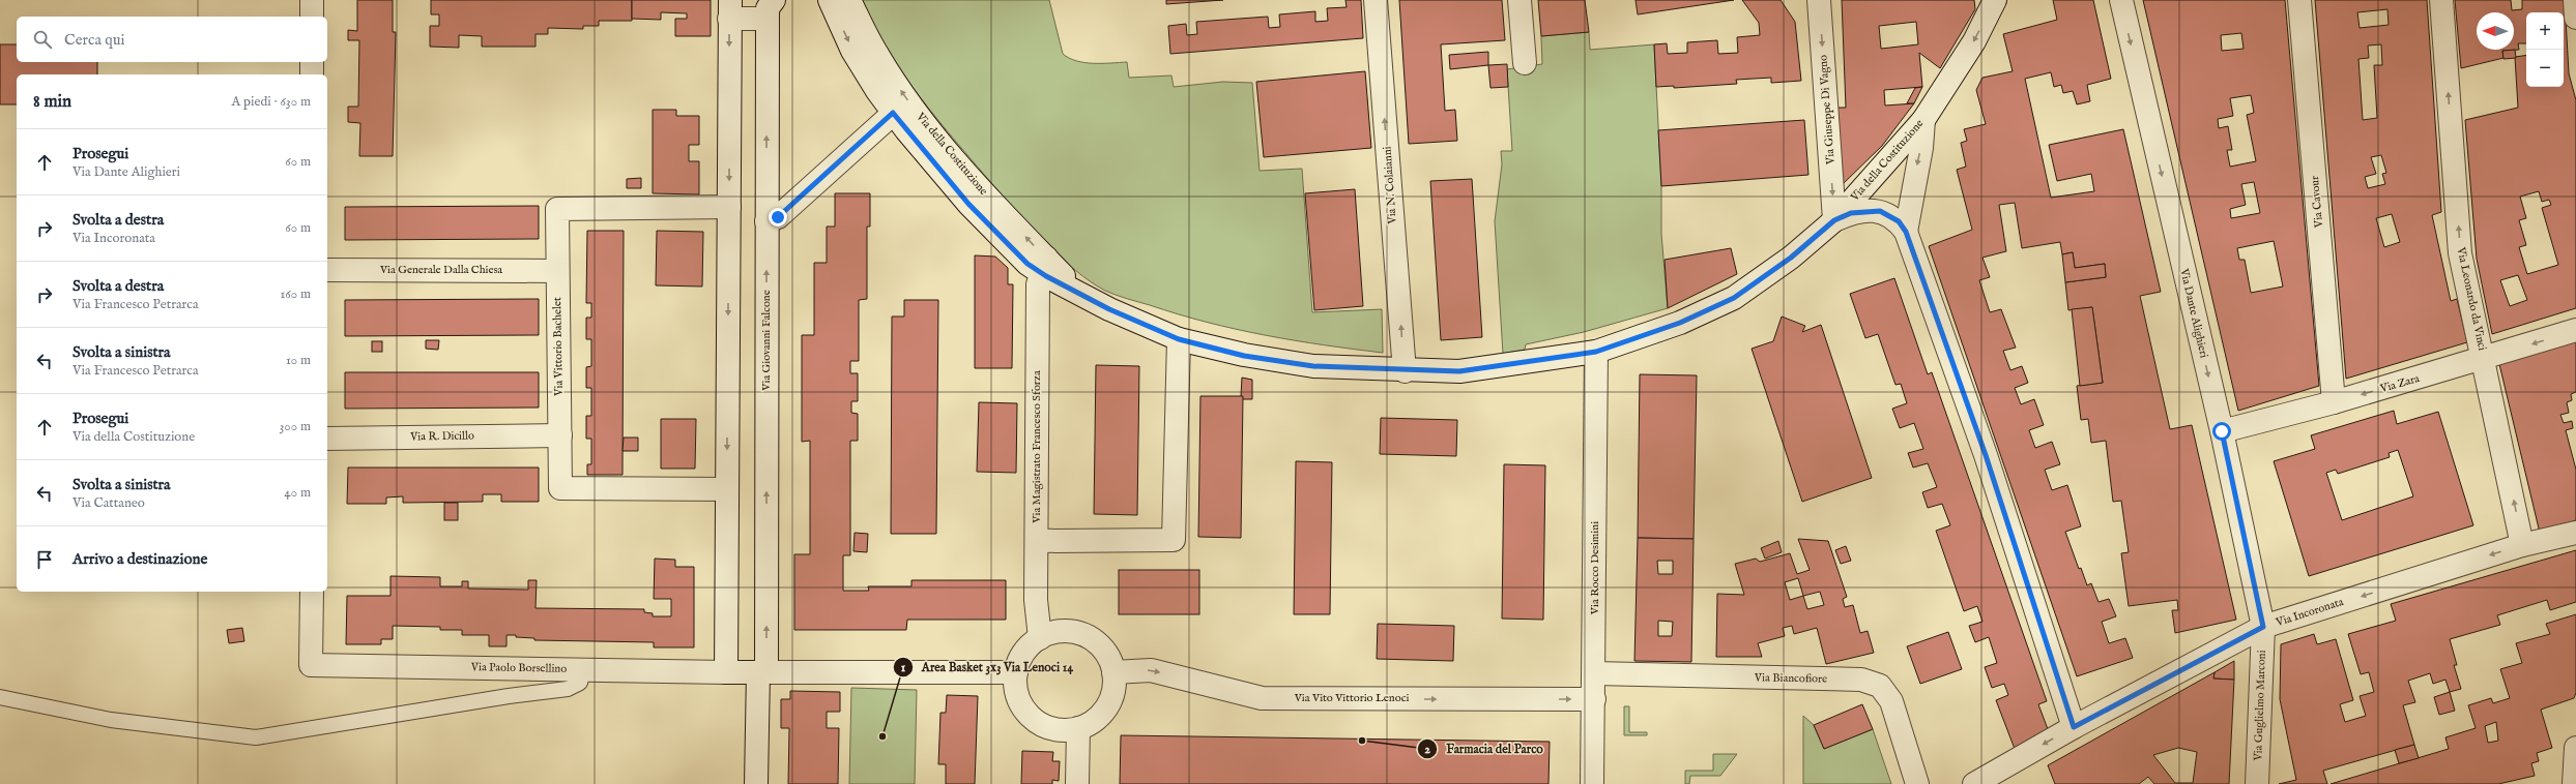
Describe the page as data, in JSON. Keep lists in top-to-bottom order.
{
  "streets": {
    "street": [
      "Via Giuseppe Di Vagno",
      "Via della Costituzione",
      "Via N. Colaianni",
      "Via Cavour",
      "Via Generale Dalla Chiesa",
      "Via Leonardo da Vinci",
      "Via Dante Alighieri",
      "Via Giovanni Falcone",
      "Via Vittorio Bachelet",
      "Via Zara",
      "Via R. Dicillo",
      "Via Magistrato Francesco Sforza",
      "Via Rocco Desimini",
      "Via Incoronata",
      "Via Paolo Borsellino",
      "Via Biancofiore",
      "Via Vito Vittorio Lenoci",
      "Via Guglielmo Marconi"
    ]
  },
  "crossings": [
    ["Via Giuseppe Di Vagno", "Via della Costituzione"],
    ["Via della Costituzione", "Via N. Colaianni"],
    ["Via della Costituzione", "Via Magistrato Francesco Sforza"],
    ["Via della Costituzione", "Via Rocco Desimini"],
    ["Via Cavour", "Via Zara"],
    ["Via Generale Dalla Chiesa", "Via Vittorio Bachelet"],
    ["Via Leonardo da Vinci", "Via Zara"],
    ["Via Leonardo da Vinci", "Via Incoronata"],
    ["Via Dante Alighieri", "Via Zara"],
    ["Via Dante Alighieri", "Via Incoronata"],
    ["Via Dante Alighieri", "Via Guglielmo Marconi"],
    ["Via Giovanni Falcone", "Via Paolo Borsellino"],
    ["Via Vittorio Bachelet", "Via R. Dicillo"],
    ["Via Magistrato Francesco Sforza", "Via Vito Vittorio Lenoci"],
    ["Via Rocco Desimini", "Via Biancofiore"],
    ["Via Rocco Desimini", "Via Vito Vittorio Lenoci"],
    ["Via Incoronata", "Via Guglielmo Marconi"]
  ],
  "one_way": [
    "Via N. Colaianni",
    "Via Leonardo da Vinci",
    "Via Dante Alighieri",
    "Via Zara",
    "Via Incoronata",
    "Via Vito Vittorio Lenoci"
  ],
  "places": ["Area Basket 3x3 Via Lenoci 14", "Farmacia del Parco"],
  "north": "left",
  "page": {
    "map_buttons": ["+", "−"],
    "search": "Cerca qui",
    "heading": ["8 min", "A piedi · 630 m"],
    "list": [
      ["Prosegui", "Via Dante Alighieri", "60 m"],
      ["Svolta a destra", "Via Incoronata", "60 m"],
      ["Svolta a destra", "Via Francesco Petrarca", "160 m"],
      ["Svolta a sinistra", "Via Francesco Petrarca", "10 m"],
      ["Prosegui", "Via della Costituzione", "300 m"],
      ["Svolta a sinistra", "Via Cattaneo", "40 m"],
      "Arrivo a destinazione"
    ]
  }
}
